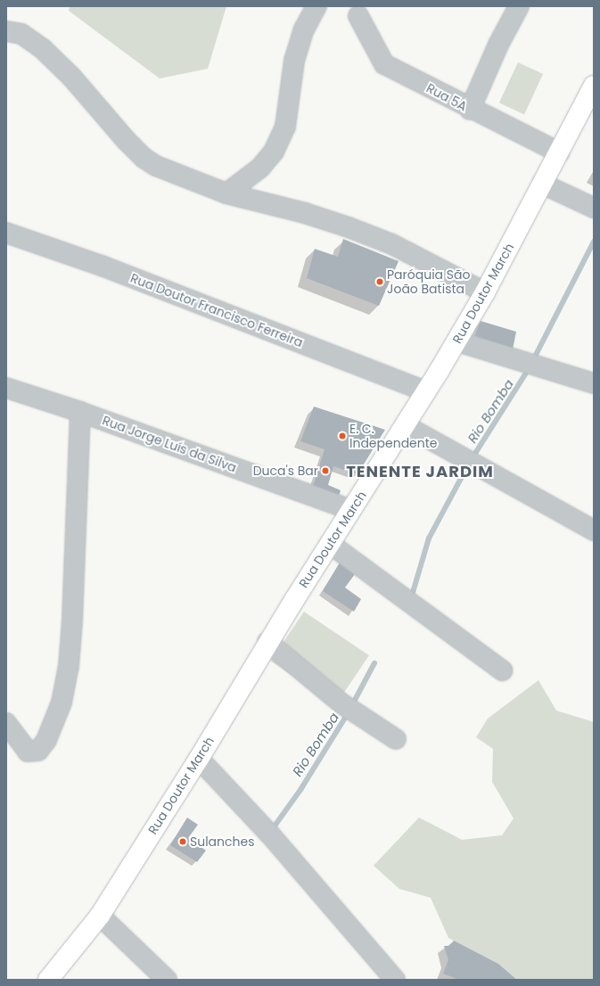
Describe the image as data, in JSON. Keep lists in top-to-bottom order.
{
  "streets": {
    "main road": ["Rua Doutor March"],
    "street": ["Rua 5A", "Rua Doutor Francisco Ferreira", "Rua Jorge Luís da Silva"]
  },
  "crossings": [
    ["Rua 5A", "Rua Doutor March"],
    ["Rua Doutor March", "Rua Doutor Francisco Ferreira"],
    ["Rua Doutor March", "Rua Jorge Luís da Silva"]
  ],
  "districts": ["TENENTE JARDIM"],
  "water": ["Rio Bomba"],
  "places": [
    "Paróquia São João Batista",
    "E. C. Independente",
    "Duca's Bar",
    "Sulanches"
  ]
}
